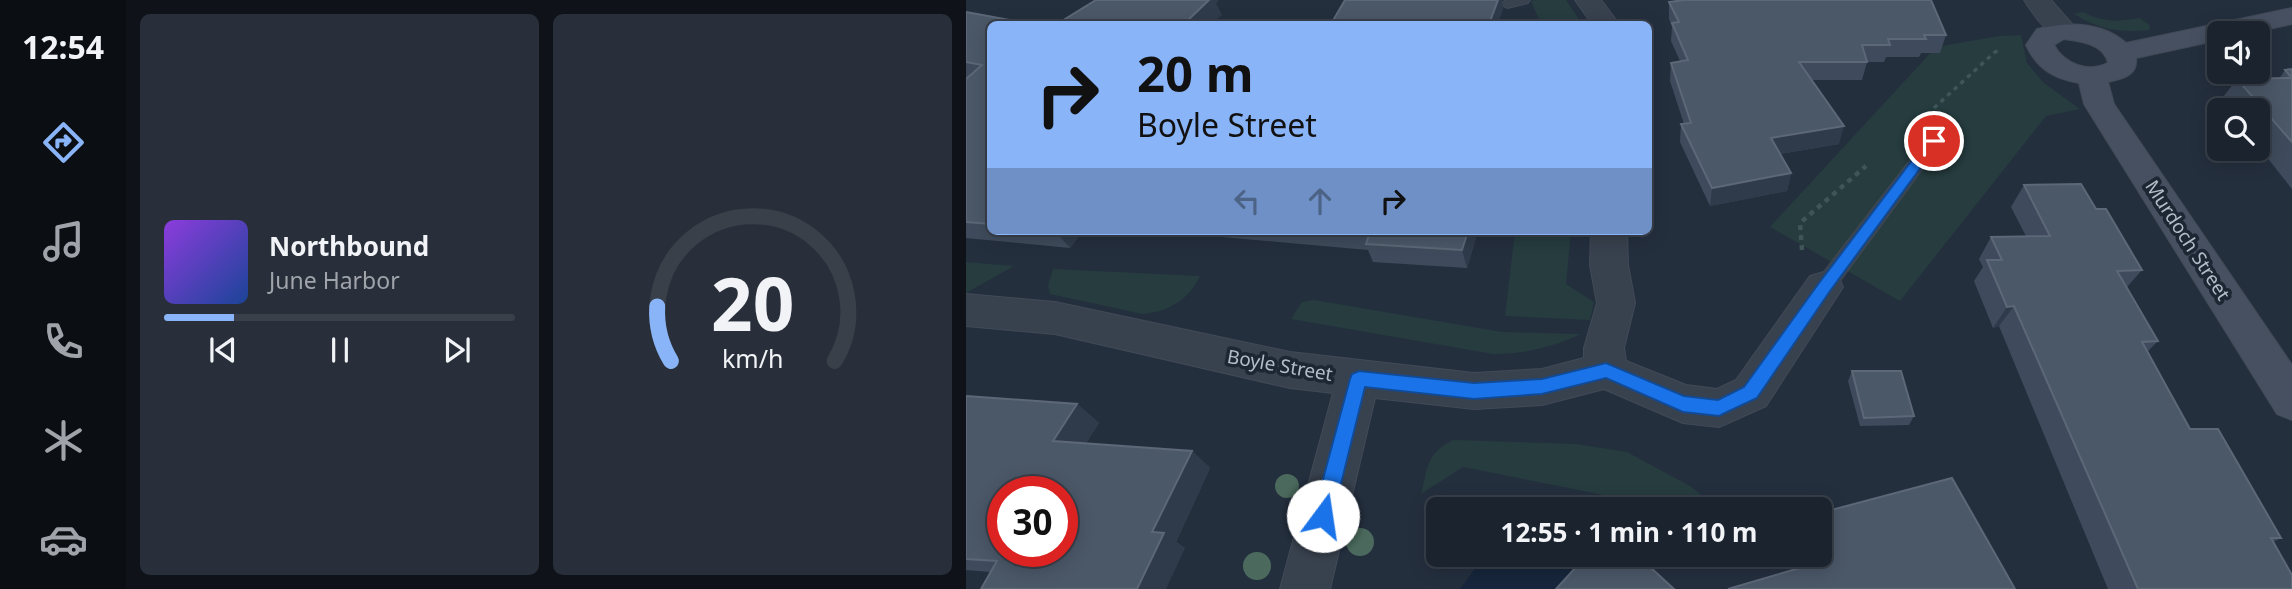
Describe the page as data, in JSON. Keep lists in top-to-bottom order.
{
  "streets": {
    "main road": ["Murdoch Street"],
    "street": ["Boyle Street"]
  },
  "page": {
    "tabs": "12:54",
    "turn": ["20 m", "Boyle Street"],
    "song": ["Northbound", "June Harbor"],
    "limit": "30",
    "trip": "12:55 · 1 min · 110 m",
    "gauge": ["20", "km/h"]
  }
}
